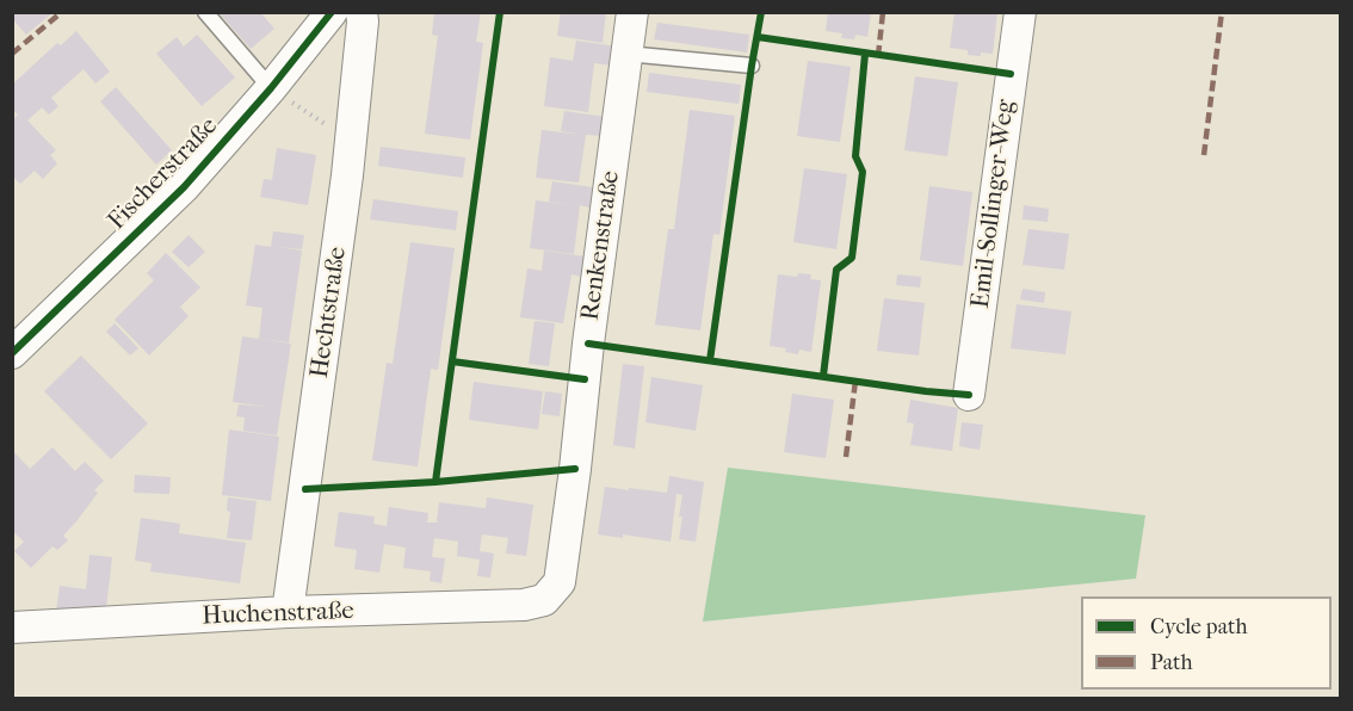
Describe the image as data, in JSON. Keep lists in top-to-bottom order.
{
  "streets": {
    "street": [
      "Fischerstraße",
      "Emil-Sollinger-Weg",
      "Renkenstraße",
      "Hechtstraße",
      "Huchenstraße"
    ]
  },
  "crossings": [
    ["Renkenstraße", "Huchenstraße"],
    ["Hechtstraße", "Huchenstraße"]
  ],
  "legend": ["Cycle path", "Path"]
}
